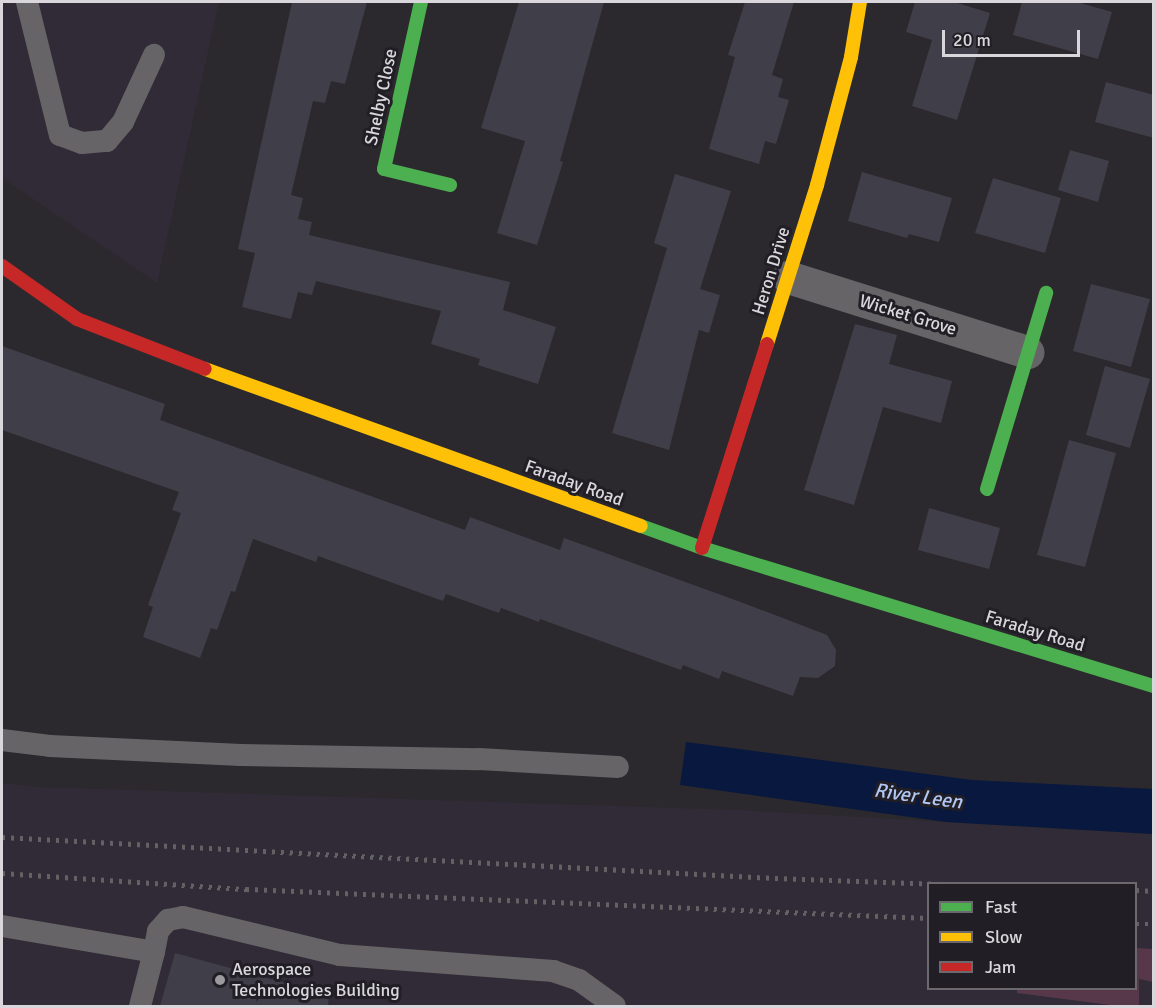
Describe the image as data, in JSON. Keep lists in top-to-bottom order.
{
  "streets": {
    "street": [
      "Shelby Close",
      "Heron Drive",
      "Wicket Grove",
      "Faraday Road"
    ]
  },
  "crossings": [
    ["Heron Drive", "Wicket Grove"],
    ["Heron Drive", "Faraday Road"]
  ],
  "water": ["River Leen"],
  "places": ["Aerospace Technologies Building"],
  "legend": ["Fast", "Slow", "Jam"],
  "scale_bar": "20 m"
}
